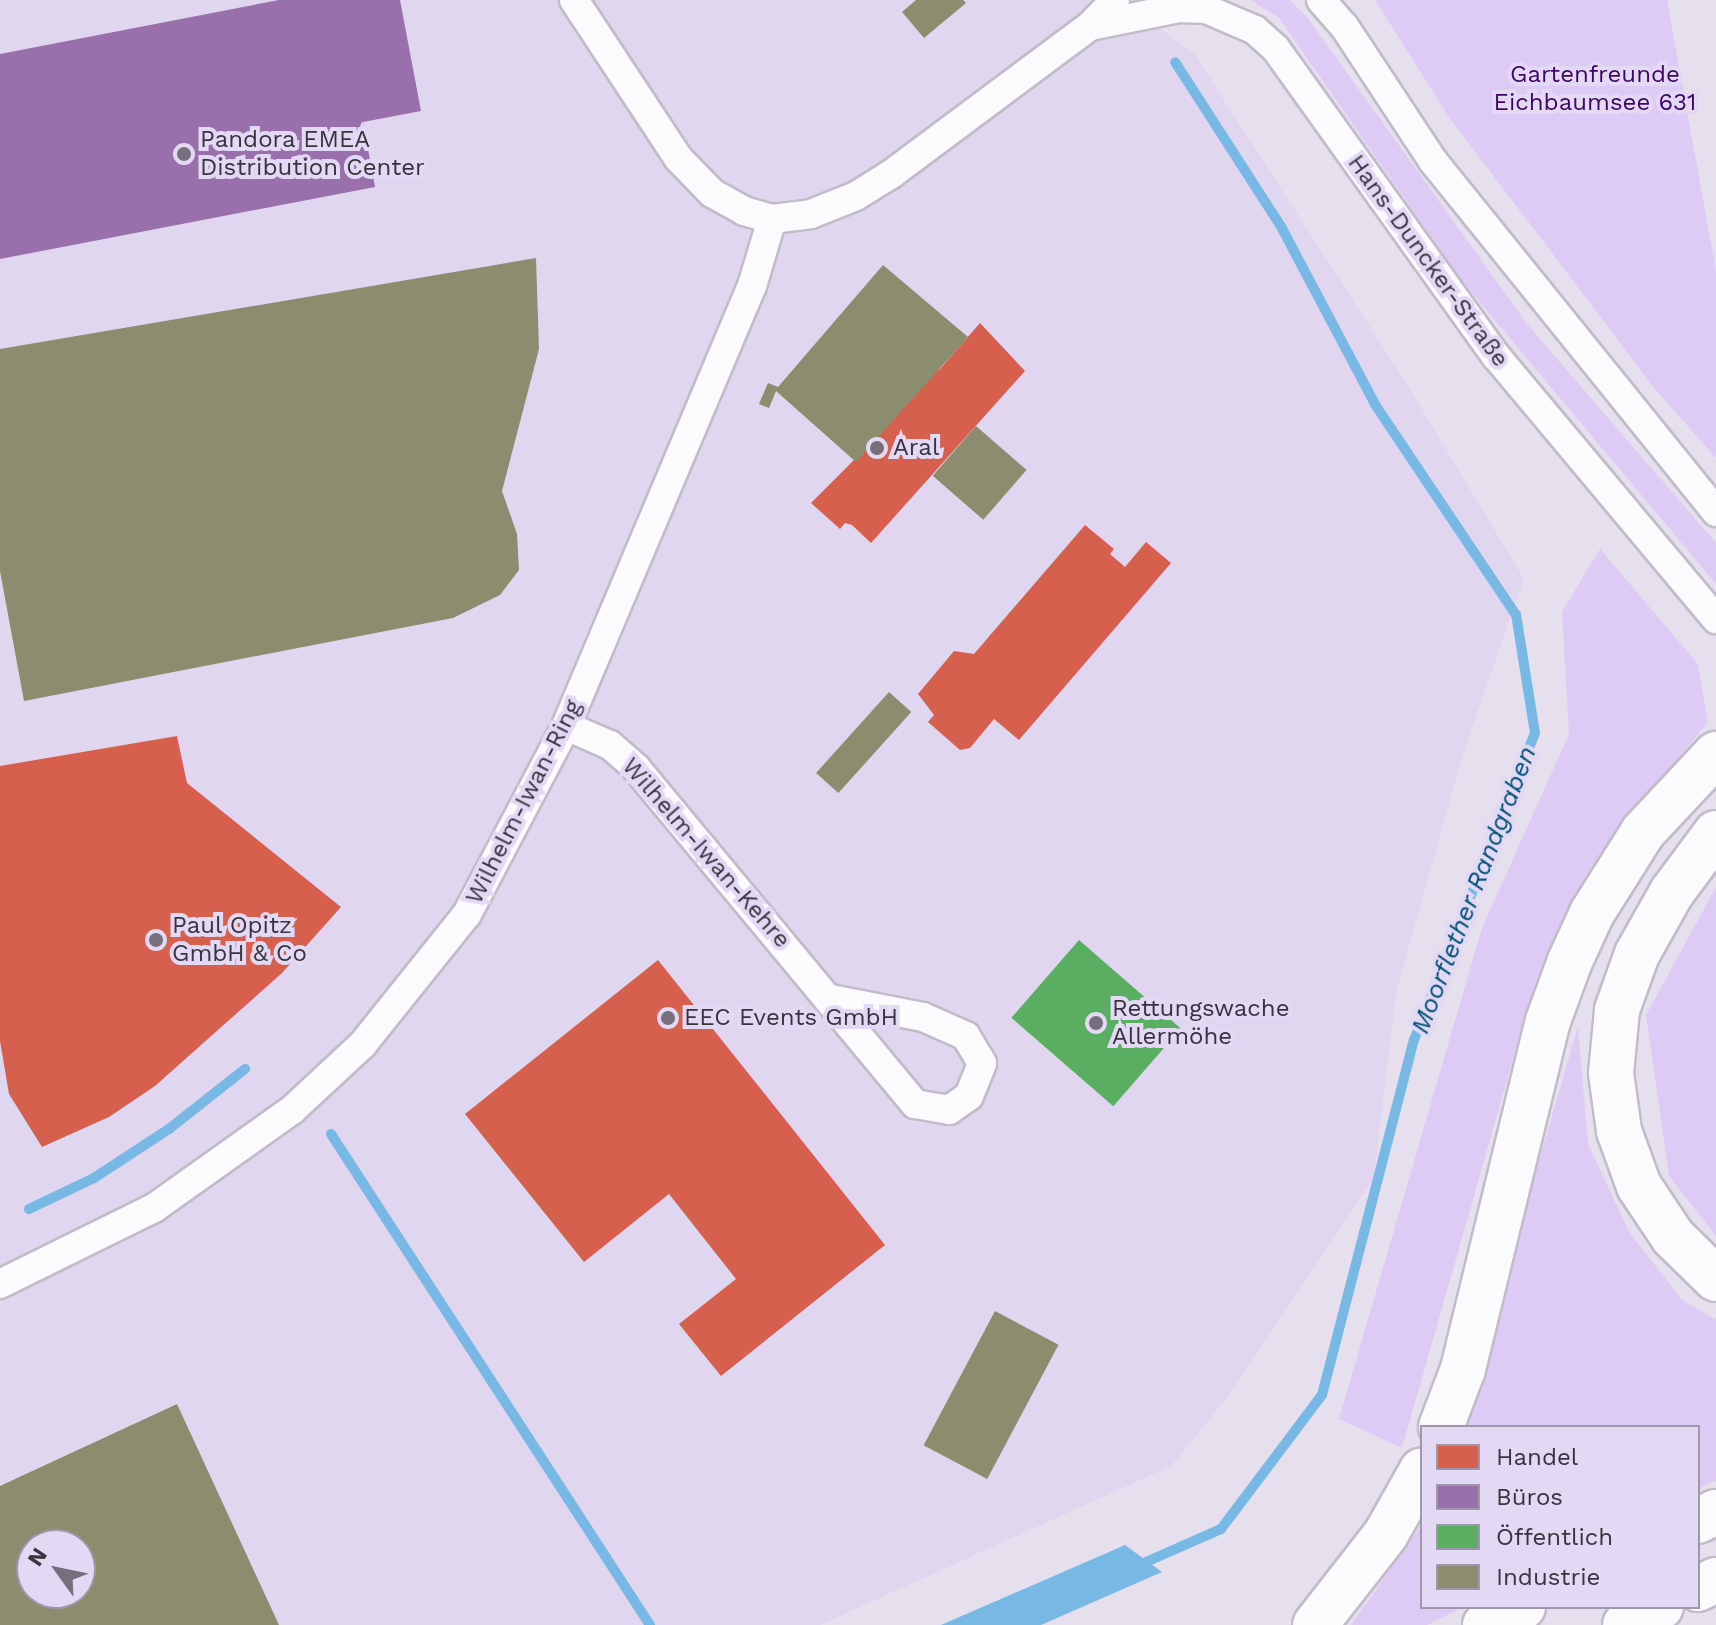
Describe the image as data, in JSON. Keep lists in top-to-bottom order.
{
  "streets": {
    "street": ["Hans-Duncker-Straße", "Wilhelm-Iwan-Ring", "Wilhelm-Iwan-Kehre"]
  },
  "crossings": [
    ["Hans-Duncker-Straße", "Wilhelm-Iwan-Ring"],
    ["Wilhelm-Iwan-Ring", "Wilhelm-Iwan-Kehre"]
  ],
  "water": ["Moorflether Randgraben"],
  "parks": ["Gartenfreunde Eichbaumsee 631"],
  "places": [
    "Pandora EMEA Distribution Center",
    "Aral",
    "Paul Opitz GmbH & Co",
    "EEC Events GmbH",
    "Rettungswache Allermöhe"
  ],
  "legend": [
    "Handel",
    "Büros",
    "Öffentlich",
    "Industrie"
  ],
  "north": "top left"
}
